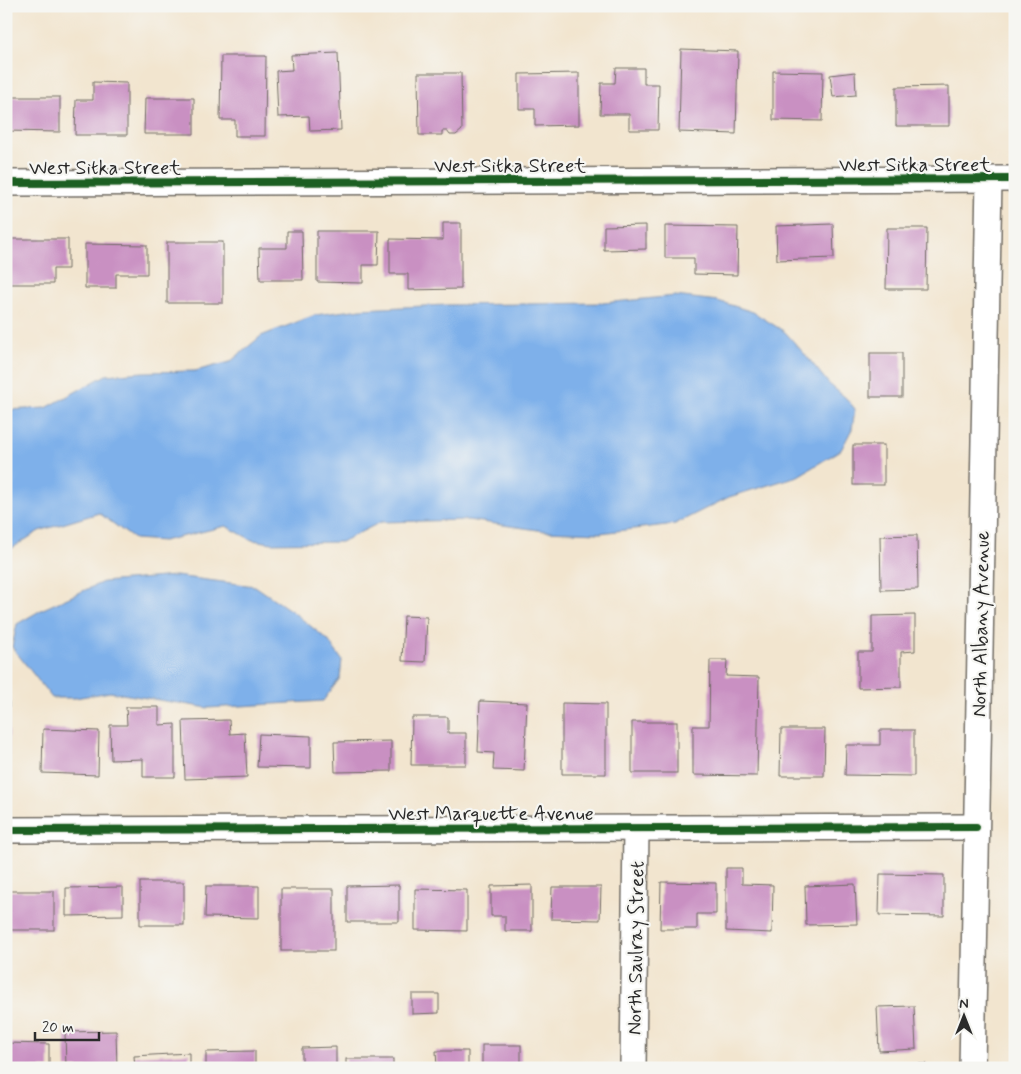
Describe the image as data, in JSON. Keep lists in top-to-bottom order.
{
  "streets": {
    "street": [
      "West Sitka Street",
      "North Albany Avenue",
      "West Marquette Avenue",
      "North Saulray Street"
    ]
  },
  "crossings": [
    ["West Sitka Street", "North Albany Avenue"],
    ["North Albany Avenue", "West Marquette Avenue"],
    ["West Marquette Avenue", "North Saulray Street"]
  ],
  "scale_bar": "20 m",
  "north": "top"
}
